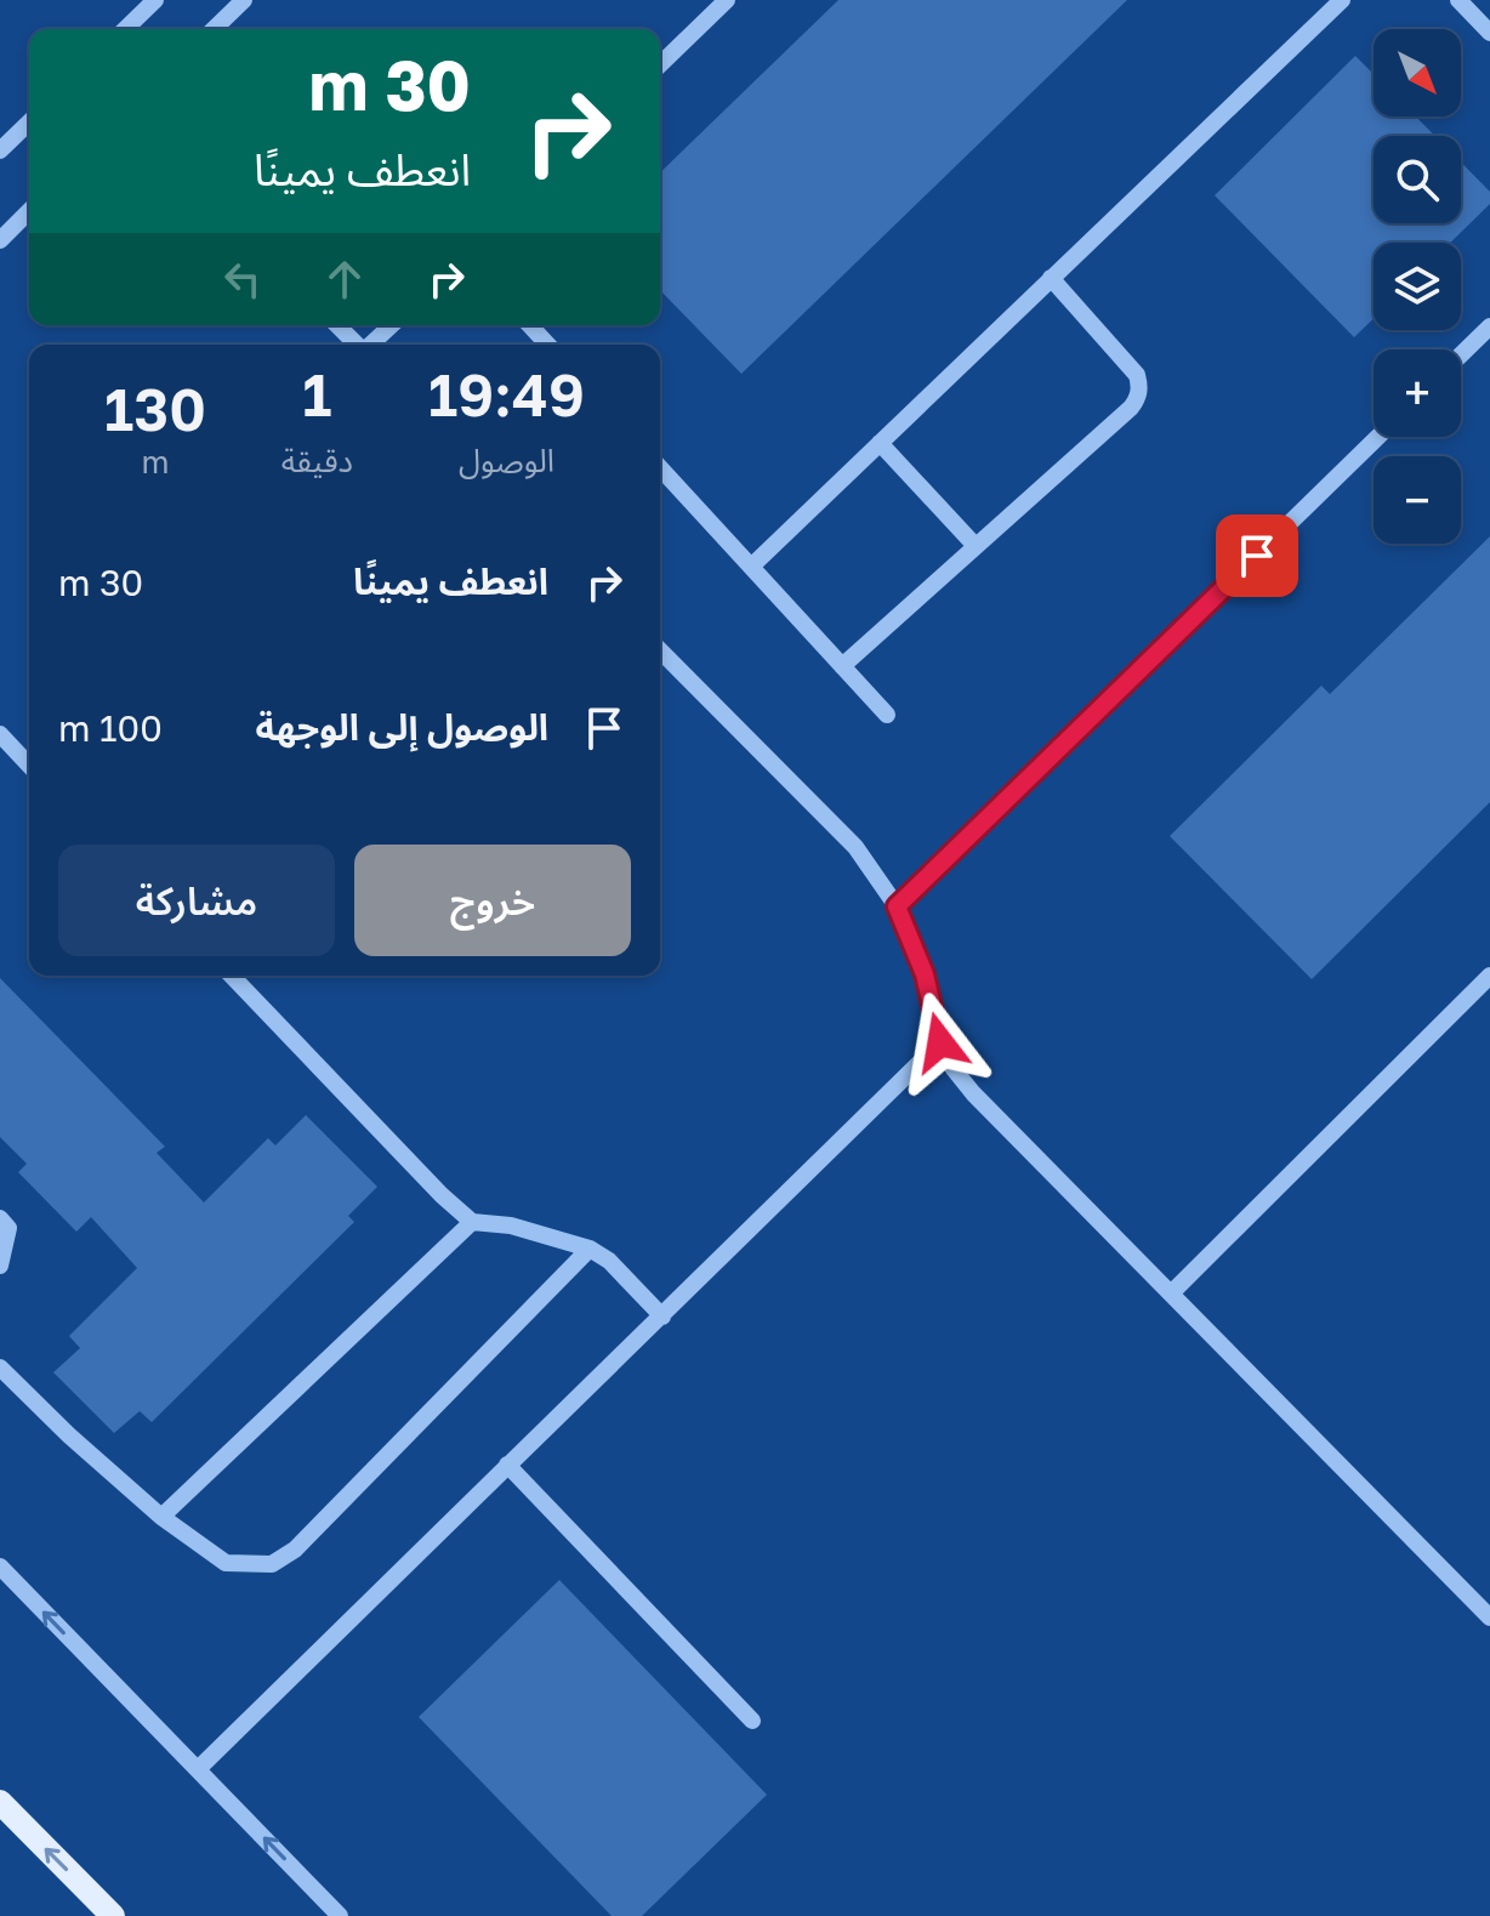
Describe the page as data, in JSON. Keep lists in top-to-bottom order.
{
  "north": "bottom right",
  "page": {
    "map_buttons": ["+", "−"],
    "turn": ["30 m", "انعطف يمينًا"],
    "eta": [
      "19:49",
      "الوصول",
      "1",
      "دقيقة",
      "130",
      "m"
    ],
    "list": [
      {
        "name": "انعطف يمينًا",
        "value": "30 m"
      },
      {
        "name": "الوصول إلى الوجهة",
        "value": "100 m"
      }
    ],
    "buttons": ["خروج", "مشاركة"]
  }
}
